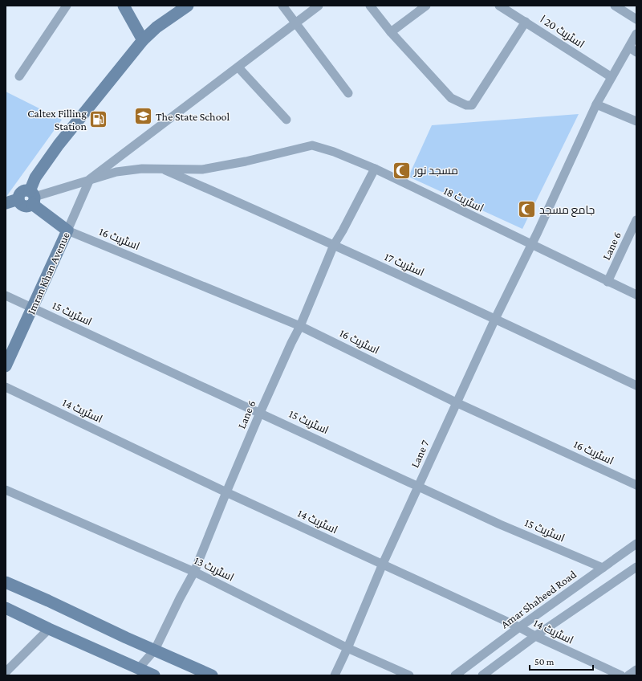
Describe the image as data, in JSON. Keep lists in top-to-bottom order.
{
  "streets": {
    "main road": ["Imran Khan Avenue"],
    "street": [
      "اسٹریٹ 20 ا",
      "اسٹریٹ 18",
      "اسٹریٹ 16",
      "Lane 6",
      "اسٹریٹ 17",
      "اسٹریٹ 15",
      "اسٹریٹ 14",
      "Lane 7",
      "اسٹریٹ 13",
      "Amar Shaheed Road"
    ]
  },
  "crossings": [
    ["اسٹریٹ 20 ا", "Lane 7"],
    ["اسٹریٹ 18", "Lane 6"],
    ["اسٹریٹ 18", "اسٹریٹ 17"],
    ["اسٹریٹ 18", "Imran Khan Avenue"],
    ["اسٹریٹ 18", "Lane 7"],
    ["اسٹریٹ 16", "Lane 6"],
    ["اسٹریٹ 16", "Imran Khan Avenue"],
    ["اسٹریٹ 16", "Lane 7"],
    ["Lane 6", "اسٹریٹ 17"],
    ["Lane 6", "اسٹریٹ 15"],
    ["Lane 6", "اسٹریٹ 14"],
    ["Lane 6", "اسٹریٹ 13"],
    ["اسٹریٹ 17", "Lane 7"],
    ["Imran Khan Avenue", "اسٹریٹ 15"],
    ["اسٹریٹ 15", "Lane 7"],
    ["اسٹریٹ 15", "Amar Shaheed Road"],
    ["اسٹریٹ 14", "Lane 7"],
    ["اسٹریٹ 14", "Amar Shaheed Road"],
    ["Lane 7", "اسٹریٹ 13"]
  ],
  "places": {
    "school or university": ["The State School"],
    "fuel station": ["Caltex Filling Station"],
    "mosque": ["مسجد نور", "جامع مسجد"]
  },
  "scale_bar": "50 m"
}
